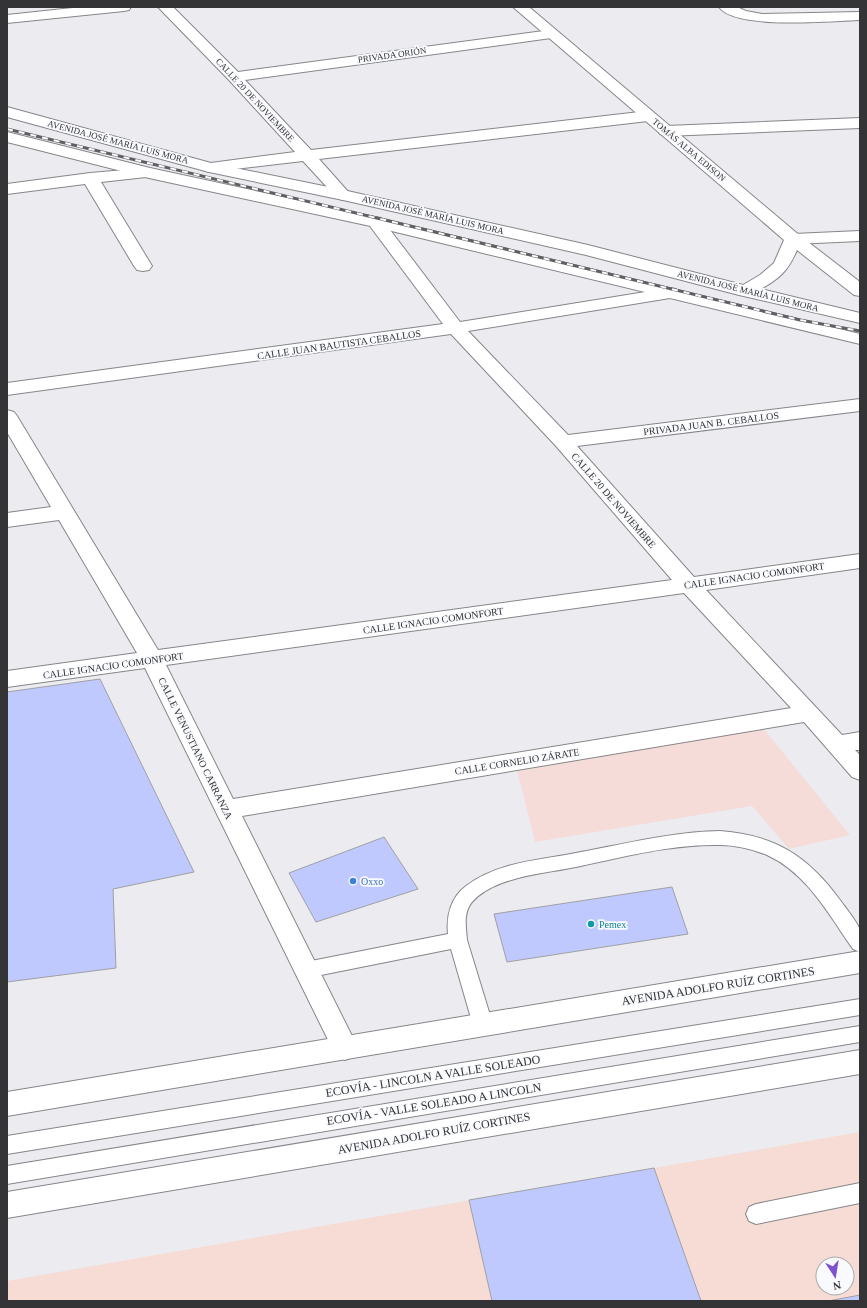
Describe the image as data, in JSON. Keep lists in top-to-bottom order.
{
  "streets": {
    "street": [
      "PRIVADA ORIÓN",
      "CALLE 20 DE NOVIEMBRE",
      "AVENIDA JOSÉ MARÍA LUIS MORA",
      "TOMÁS ALBA EDISON",
      "CALLE JUAN BAUTISTA CEBALLOS",
      "PRIVADA JUAN B. CEBALLOS",
      "CALLE IGNACIO COMONFORT",
      "CALLE VENUSTIANO CARRANZA",
      "CALLE CORNELIO ZÁRATE",
      "AVENIDA ADOLFO RUÍZ CORTINES"
    ],
    "lane": ["ECOVÍA - LINCOLN A VALLE SOLEADO", "ECOVÍA - VALLE SOLEADO A LINCOLN"]
  },
  "crossings": [
    ["PRIVADA ORIÓN", "CALLE 20 DE NOVIEMBRE"],
    ["PRIVADA ORIÓN", "TOMÁS ALBA EDISON"],
    ["CALLE 20 DE NOVIEMBRE", "AVENIDA JOSÉ MARÍA LUIS MORA"],
    ["CALLE 20 DE NOVIEMBRE", "CALLE JUAN BAUTISTA CEBALLOS"],
    ["CALLE 20 DE NOVIEMBRE", "PRIVADA JUAN B. CEBALLOS"],
    ["CALLE 20 DE NOVIEMBRE", "CALLE IGNACIO COMONFORT"],
    ["CALLE 20 DE NOVIEMBRE", "CALLE CORNELIO ZÁRATE"],
    ["AVENIDA JOSÉ MARÍA LUIS MORA", "CALLE JUAN BAUTISTA CEBALLOS"],
    ["CALLE IGNACIO COMONFORT", "CALLE VENUSTIANO CARRANZA"],
    ["CALLE VENUSTIANO CARRANZA", "CALLE CORNELIO ZÁRATE"],
    ["CALLE VENUSTIANO CARRANZA", "AVENIDA ADOLFO RUÍZ CORTINES"]
  ],
  "places": ["Oxxo", "Pemex"],
  "north": "bottom"
}
